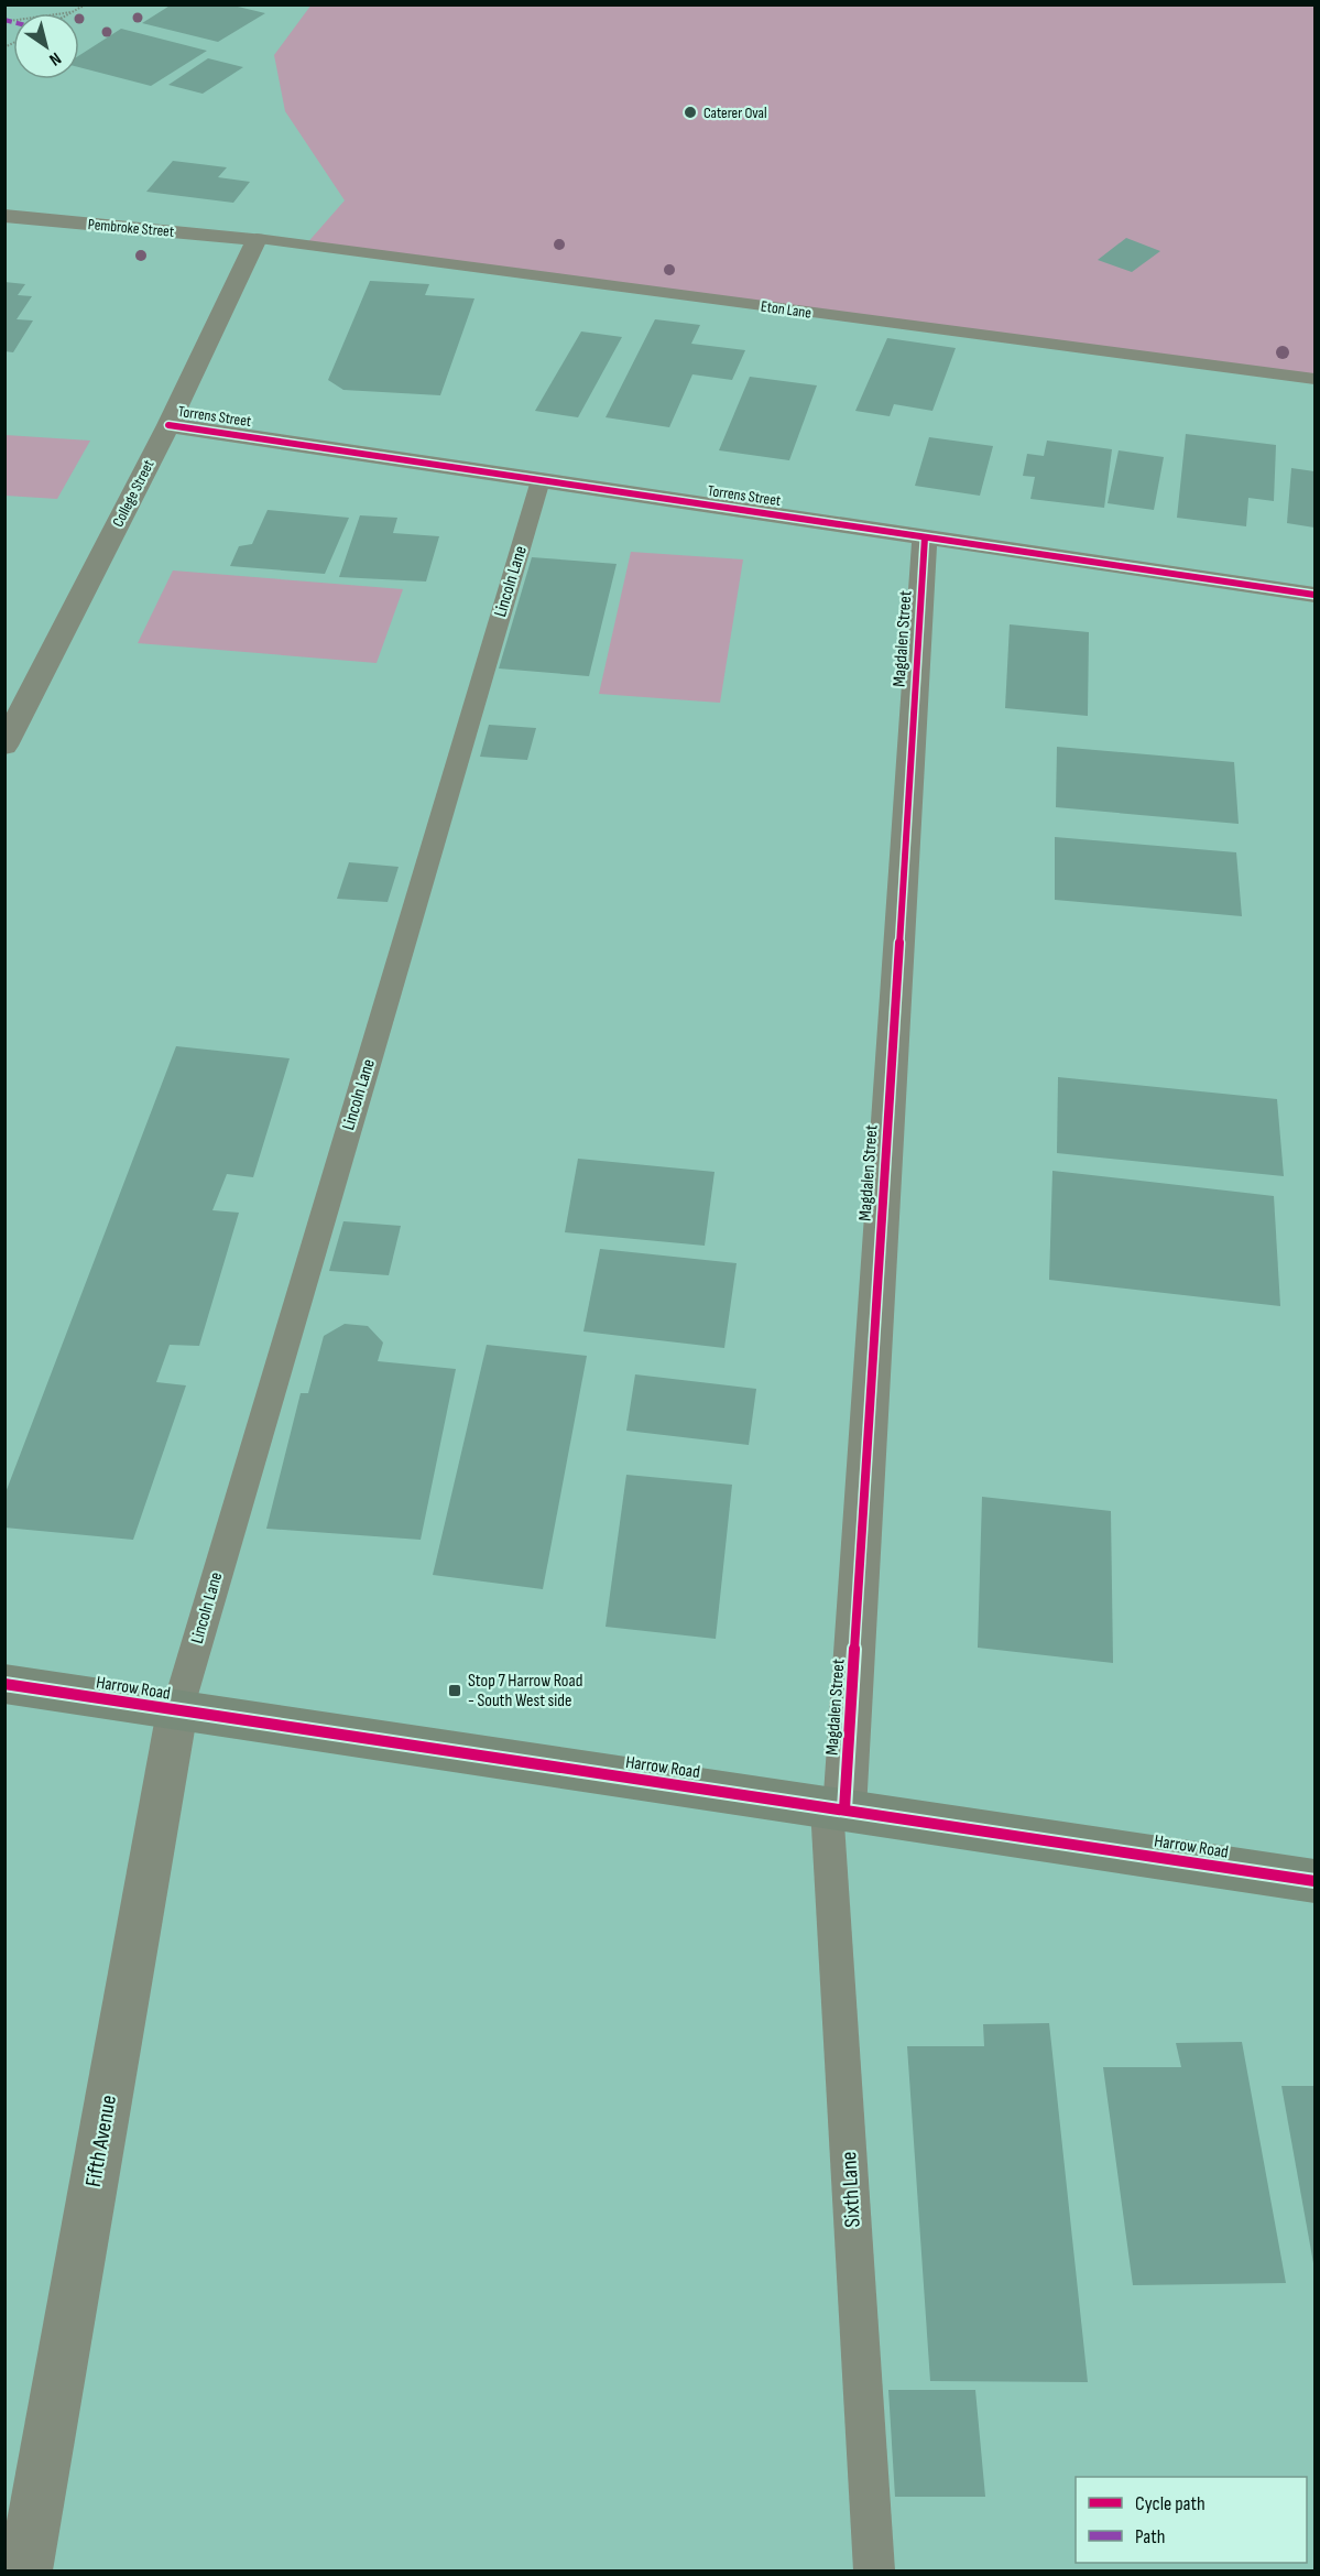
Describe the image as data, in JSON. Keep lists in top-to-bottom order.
{
  "streets": {
    "street": [
      "Pembroke Street",
      "Torrens Street",
      "College Street",
      "Magdalen Street",
      "Harrow Road",
      "Fifth Avenue"
    ],
    "lane": ["Eton Lane", "Lincoln Lane", "Sixth Lane"]
  },
  "crossings": [
    ["Pembroke Street", "Eton Lane"],
    ["Pembroke Street", "College Street"],
    ["Eton Lane", "College Street"],
    ["Torrens Street", "College Street"],
    ["Torrens Street", "Lincoln Lane"],
    ["Torrens Street", "Magdalen Street"],
    ["Lincoln Lane", "Harrow Road"],
    ["Lincoln Lane", "Fifth Avenue"],
    ["Magdalen Street", "Harrow Road"],
    ["Magdalen Street", "Sixth Lane"],
    ["Harrow Road", "Fifth Avenue"],
    ["Harrow Road", "Sixth Lane"]
  ],
  "places": {
    "other": ["Caterer Oval"],
    "transit": ["Stop 7 Harrow Road - South West side"]
  },
  "legend": ["Cycle path", "Path"],
  "north": "bottom right"
}
